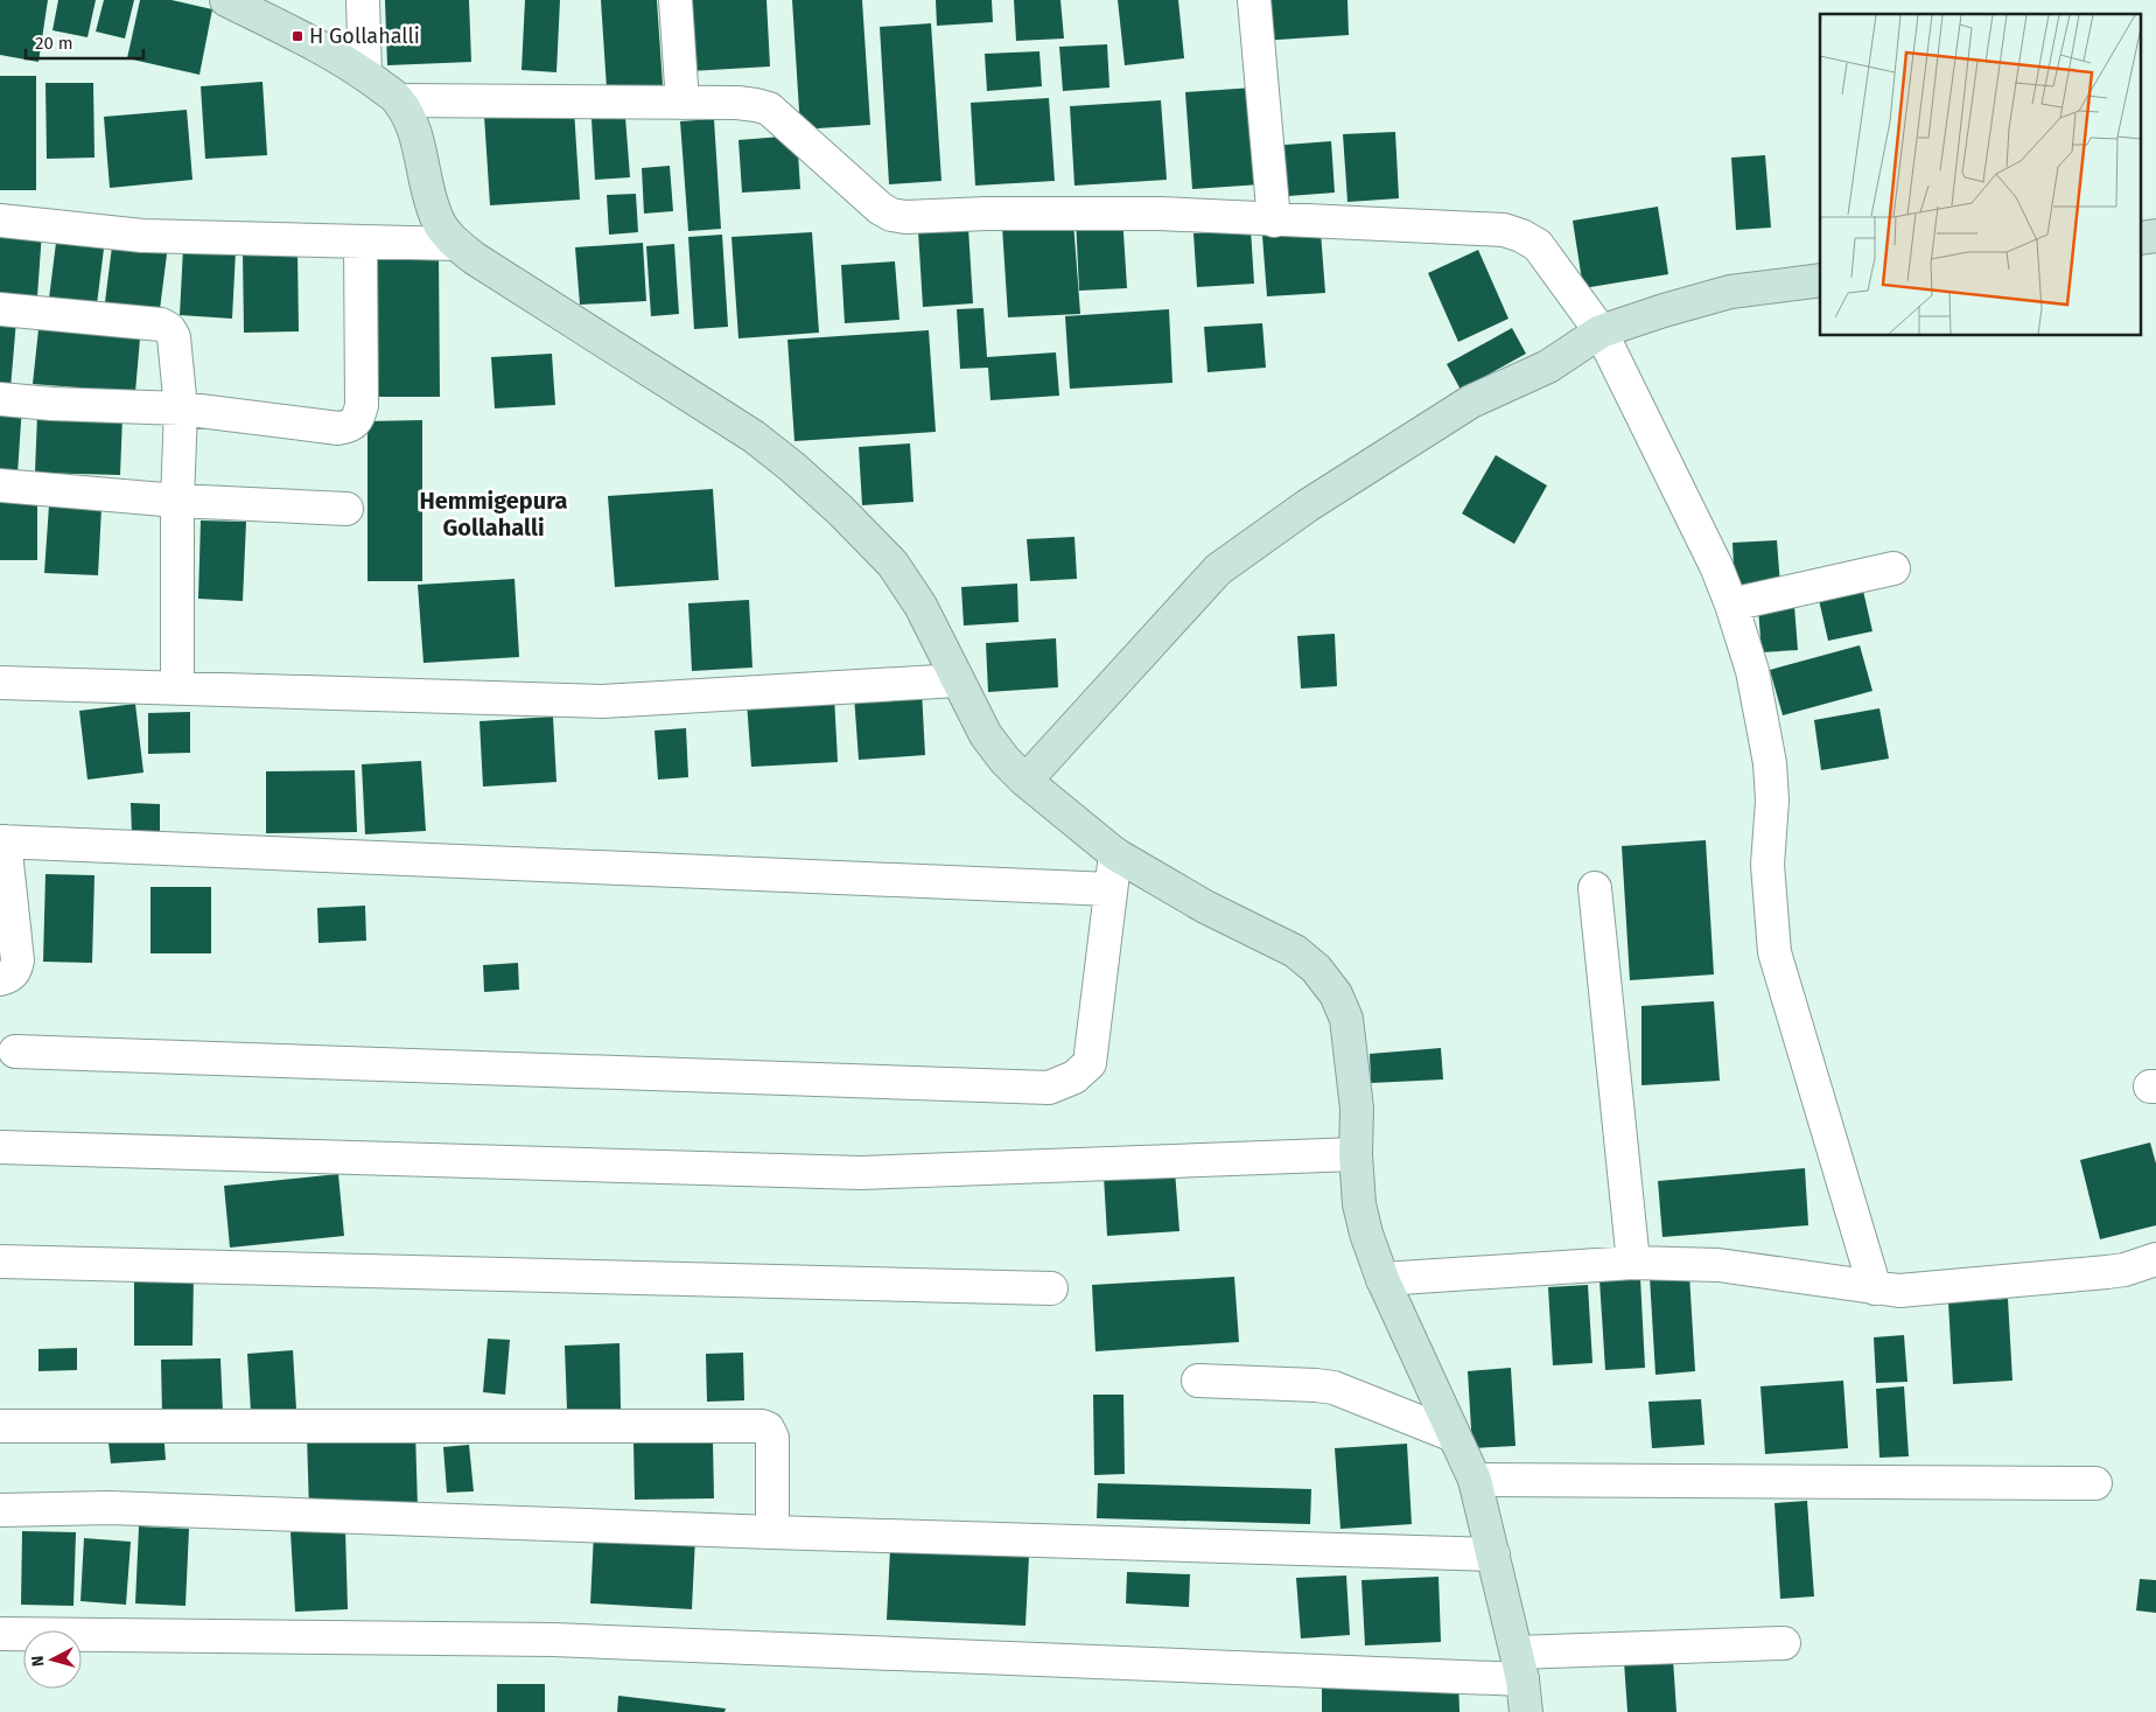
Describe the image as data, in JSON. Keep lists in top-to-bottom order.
{
  "districts": ["Hemmigepura Gollahalli"],
  "places": {
    "transit": ["H Gollahalli"]
  },
  "scale_bar": "20 m",
  "north": "left"
}
